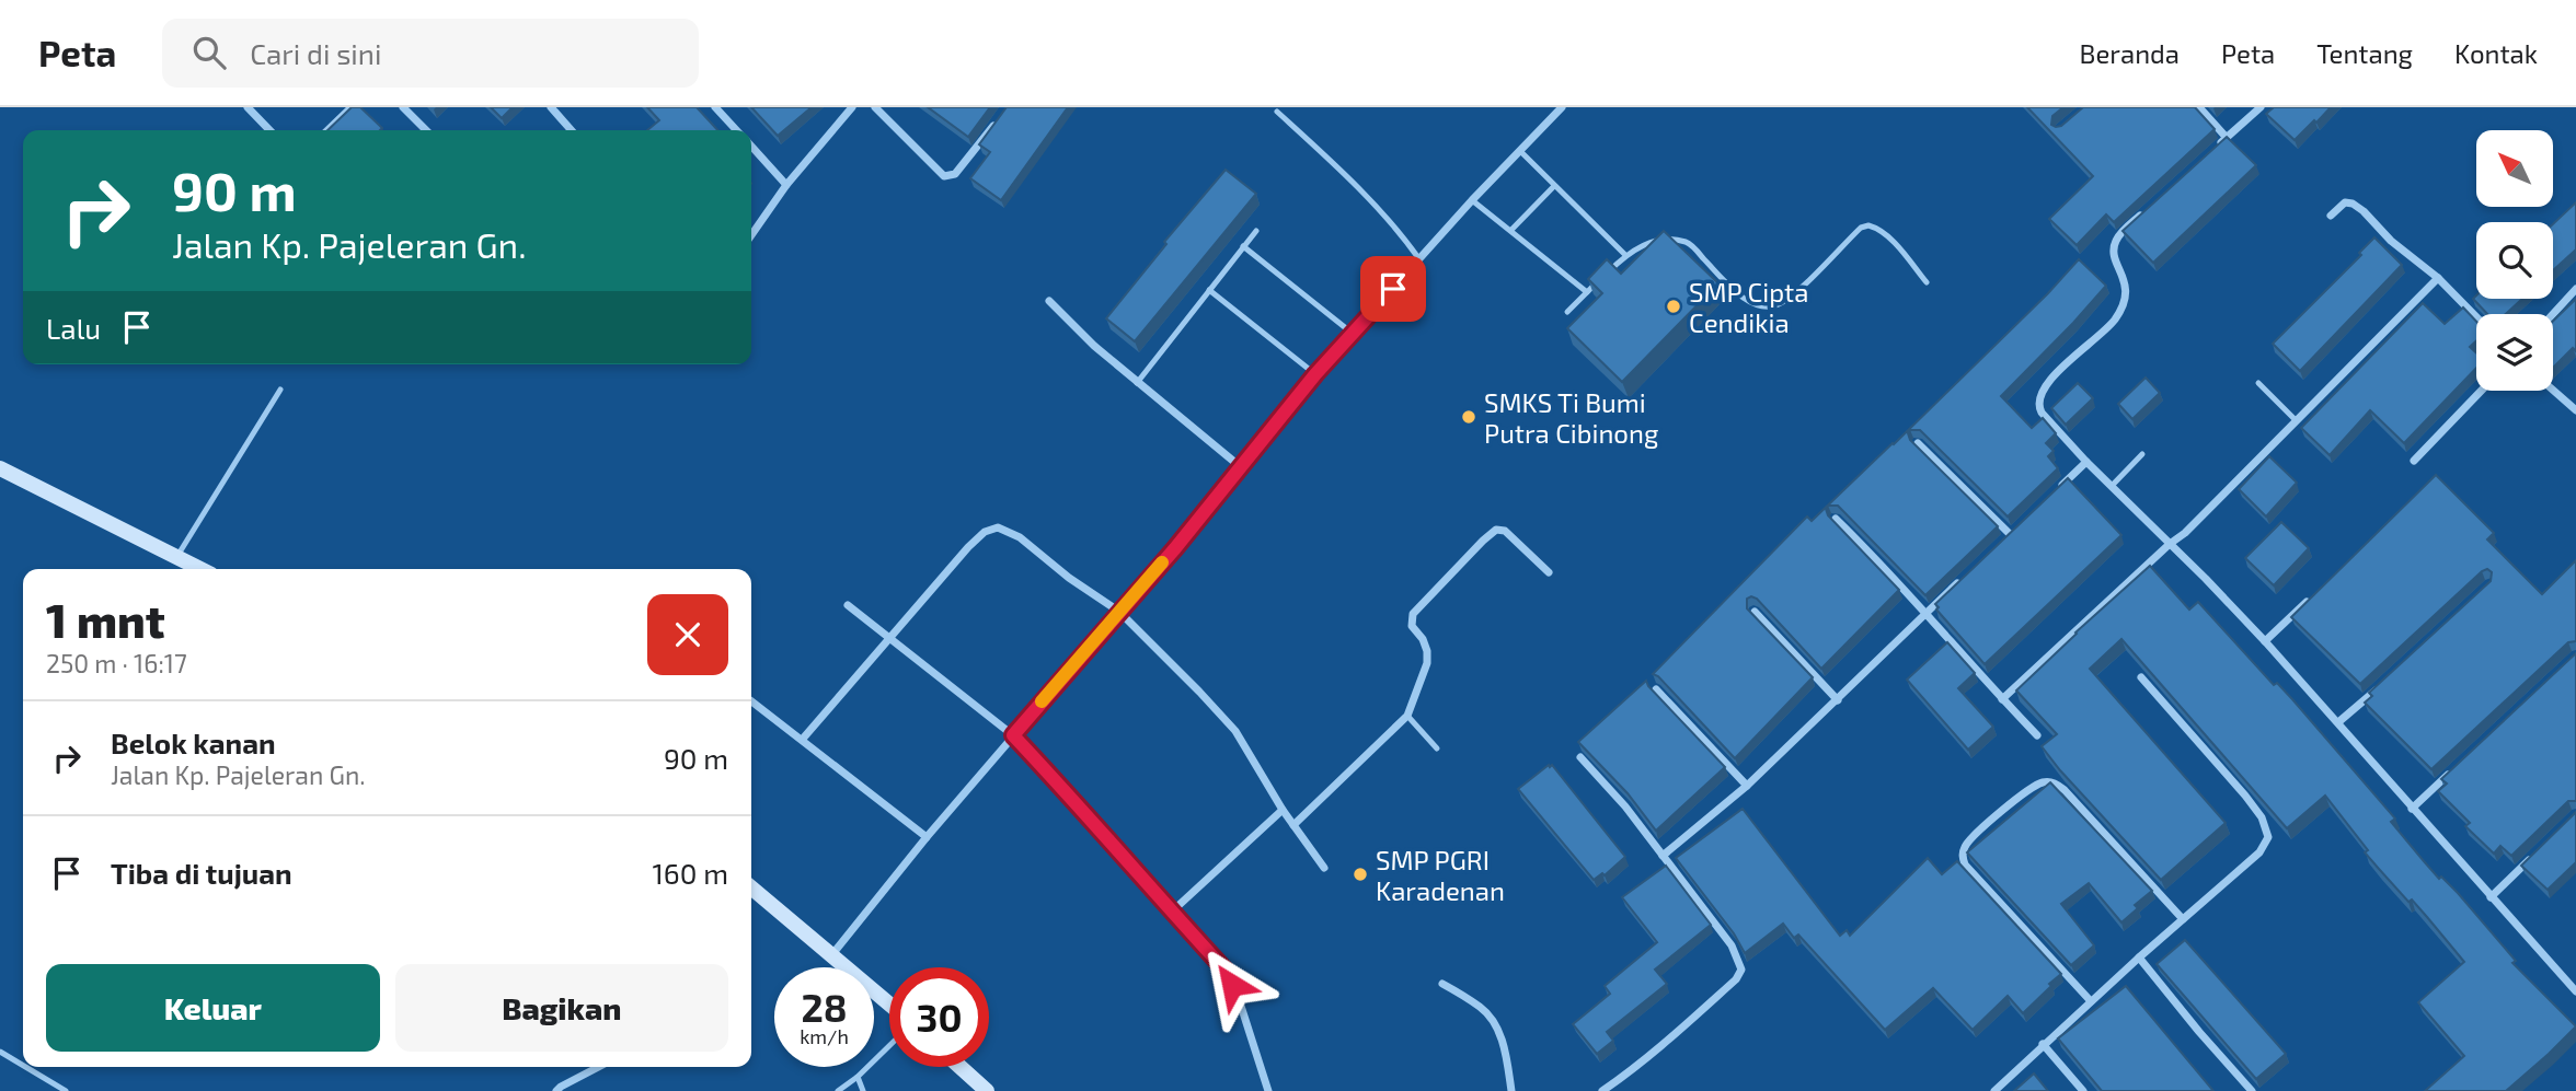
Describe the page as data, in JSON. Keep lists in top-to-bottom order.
{
  "places": ["SMP Cipta Cendikia", "SMKS Ti Bumi Putra Cibinong", "SMP PGRI Karadenan"],
  "north": "top left",
  "page": {
    "header": "Peta",
    "search": "Cari di sini",
    "nav": [
      "Beranda",
      "Peta",
      "Tentang",
      "Kontak"
    ],
    "turn": ["90 m", "Jalan Kp. Pajeleran Gn."],
    "then": "Lalu",
    "heading": ["1 mnt", "250 m · 16:17"],
    "list": [
      {
        "name": "Belok kanan",
        "note": "Jalan Kp. Pajeleran Gn.",
        "value": "90 m"
      },
      {
        "name": "Tiba di tujuan",
        "value": "160 m"
      }
    ],
    "buttons": ["Keluar", "Bagikan"],
    "speed": "28 km/h",
    "limit": "30"
  }
}
